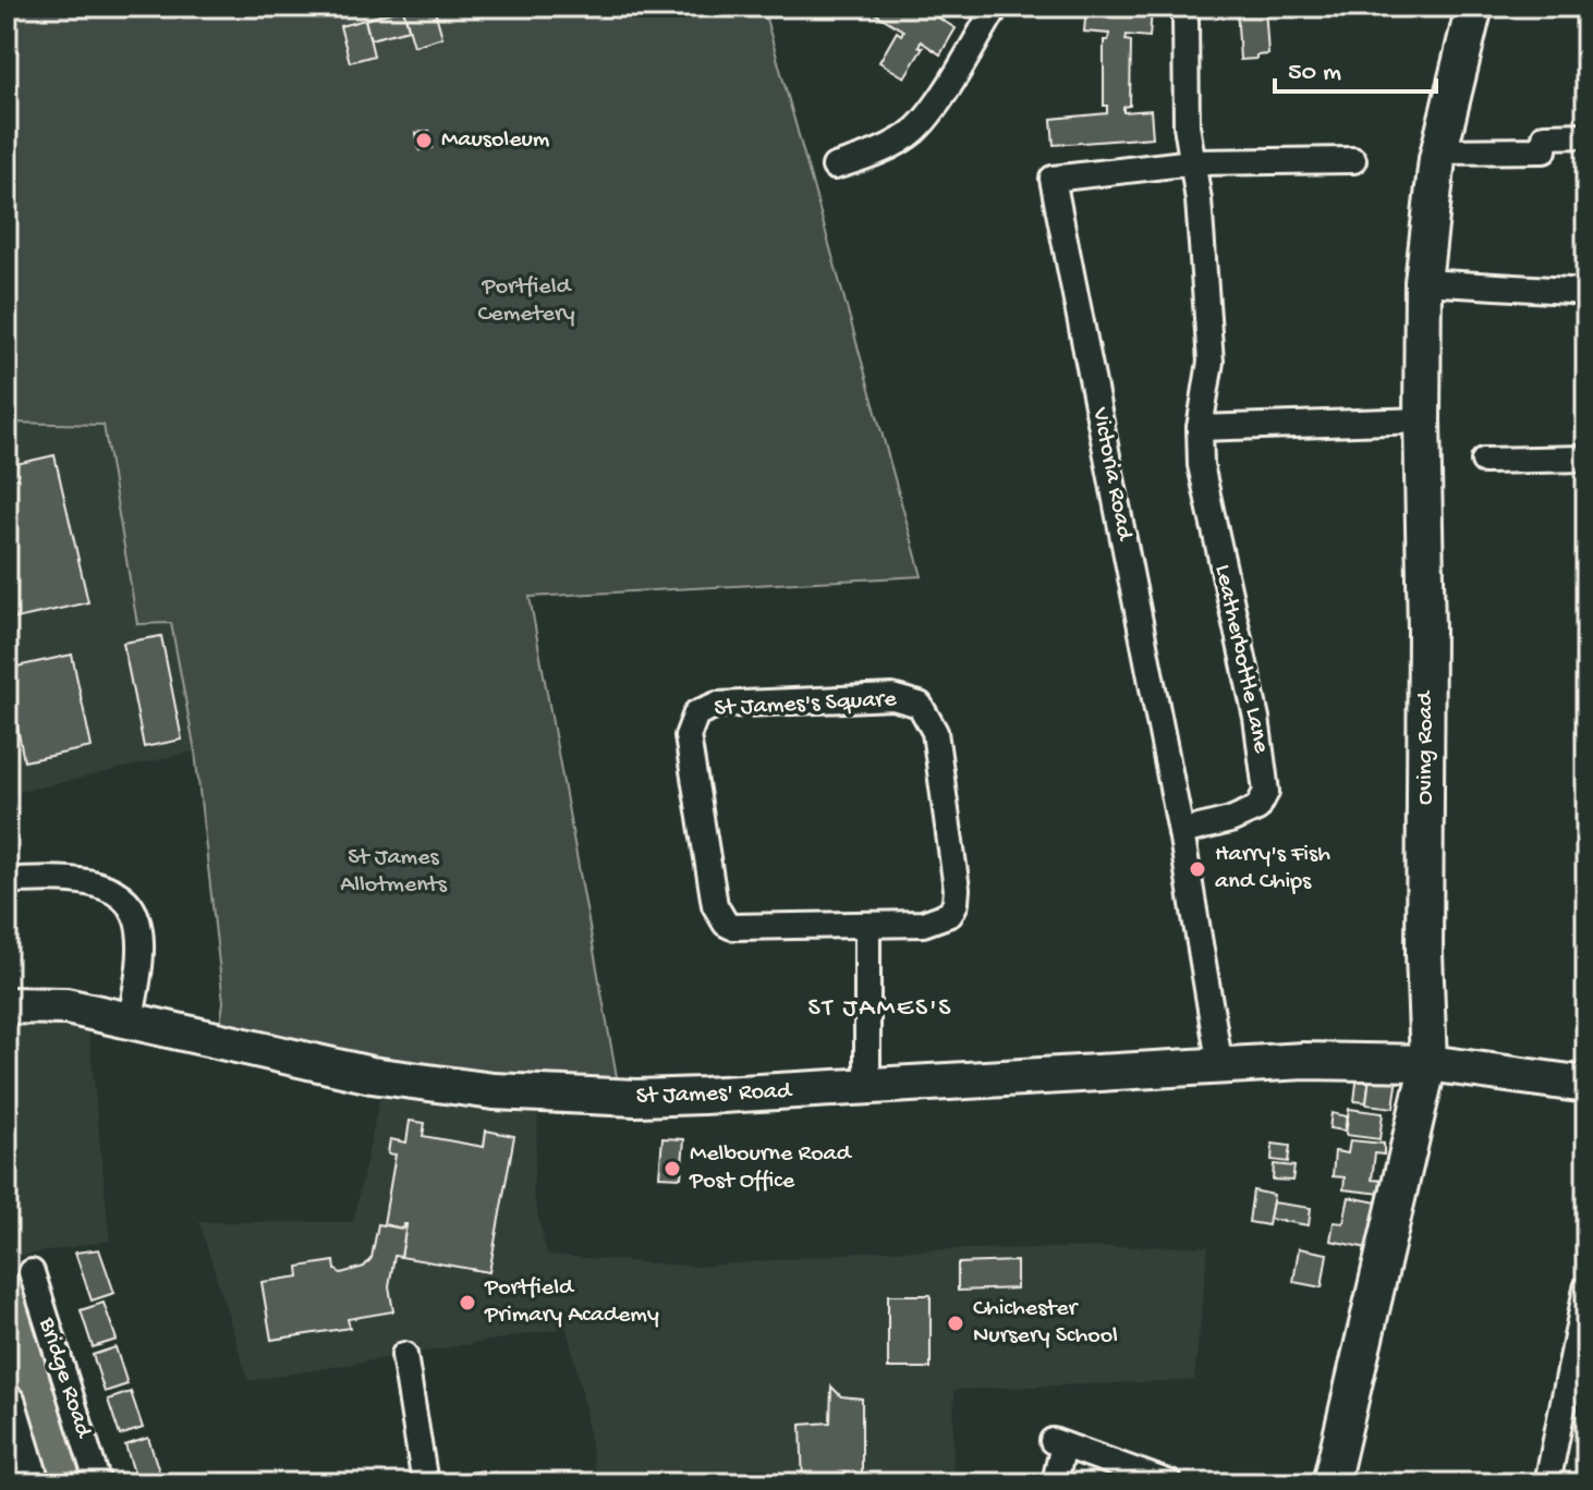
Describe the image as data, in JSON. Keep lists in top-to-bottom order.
{
  "streets": {
    "street": [
      "Victoria Road",
      "Leatherbottle Lane",
      "St James's Square",
      "Oving Road",
      "St James' Road",
      "Bridge Road"
    ]
  },
  "crossings": [
    ["Victoria Road", "Leatherbottle Lane"],
    ["Victoria Road", "St James' Road"],
    ["Oving Road", "St James' Road"]
  ],
  "districts": ["ST JAMES'S"],
  "parks": ["Portfield Cemetery", "St James Allotments"],
  "places": [
    "Mausoleum",
    "Harry's Fish and Chips",
    "Melbourne Road Post Office",
    "Portfield Primary Academy",
    "Chichester Nursery School"
  ],
  "scale_bar": "50 m"
}
